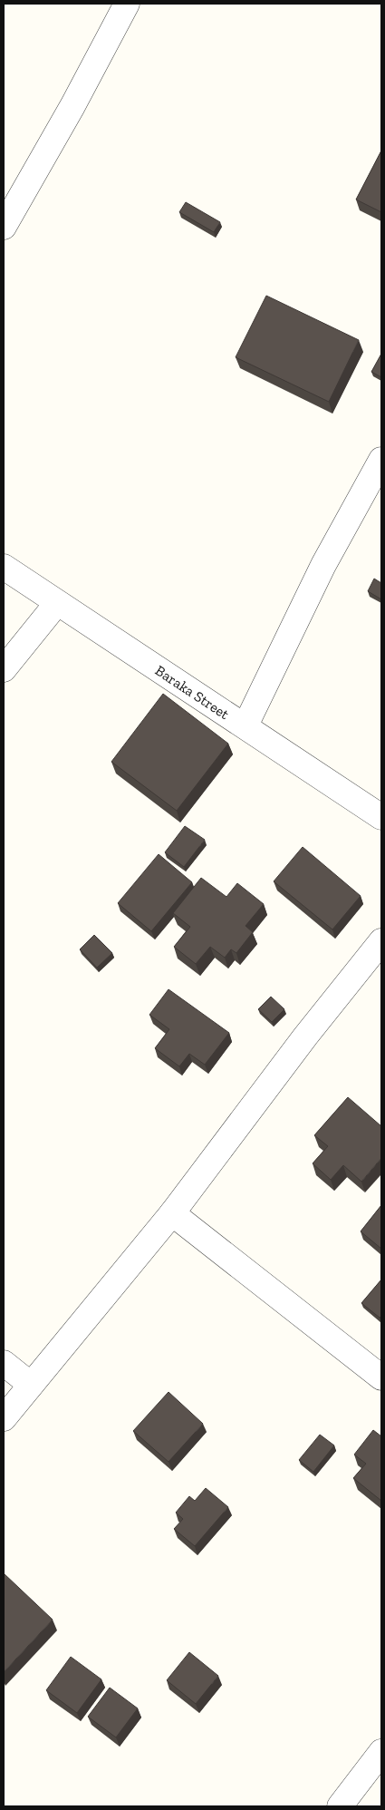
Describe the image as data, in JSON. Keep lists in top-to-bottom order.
{
  "streets": {
    "street": ["Baraka Street"]
  }
}
